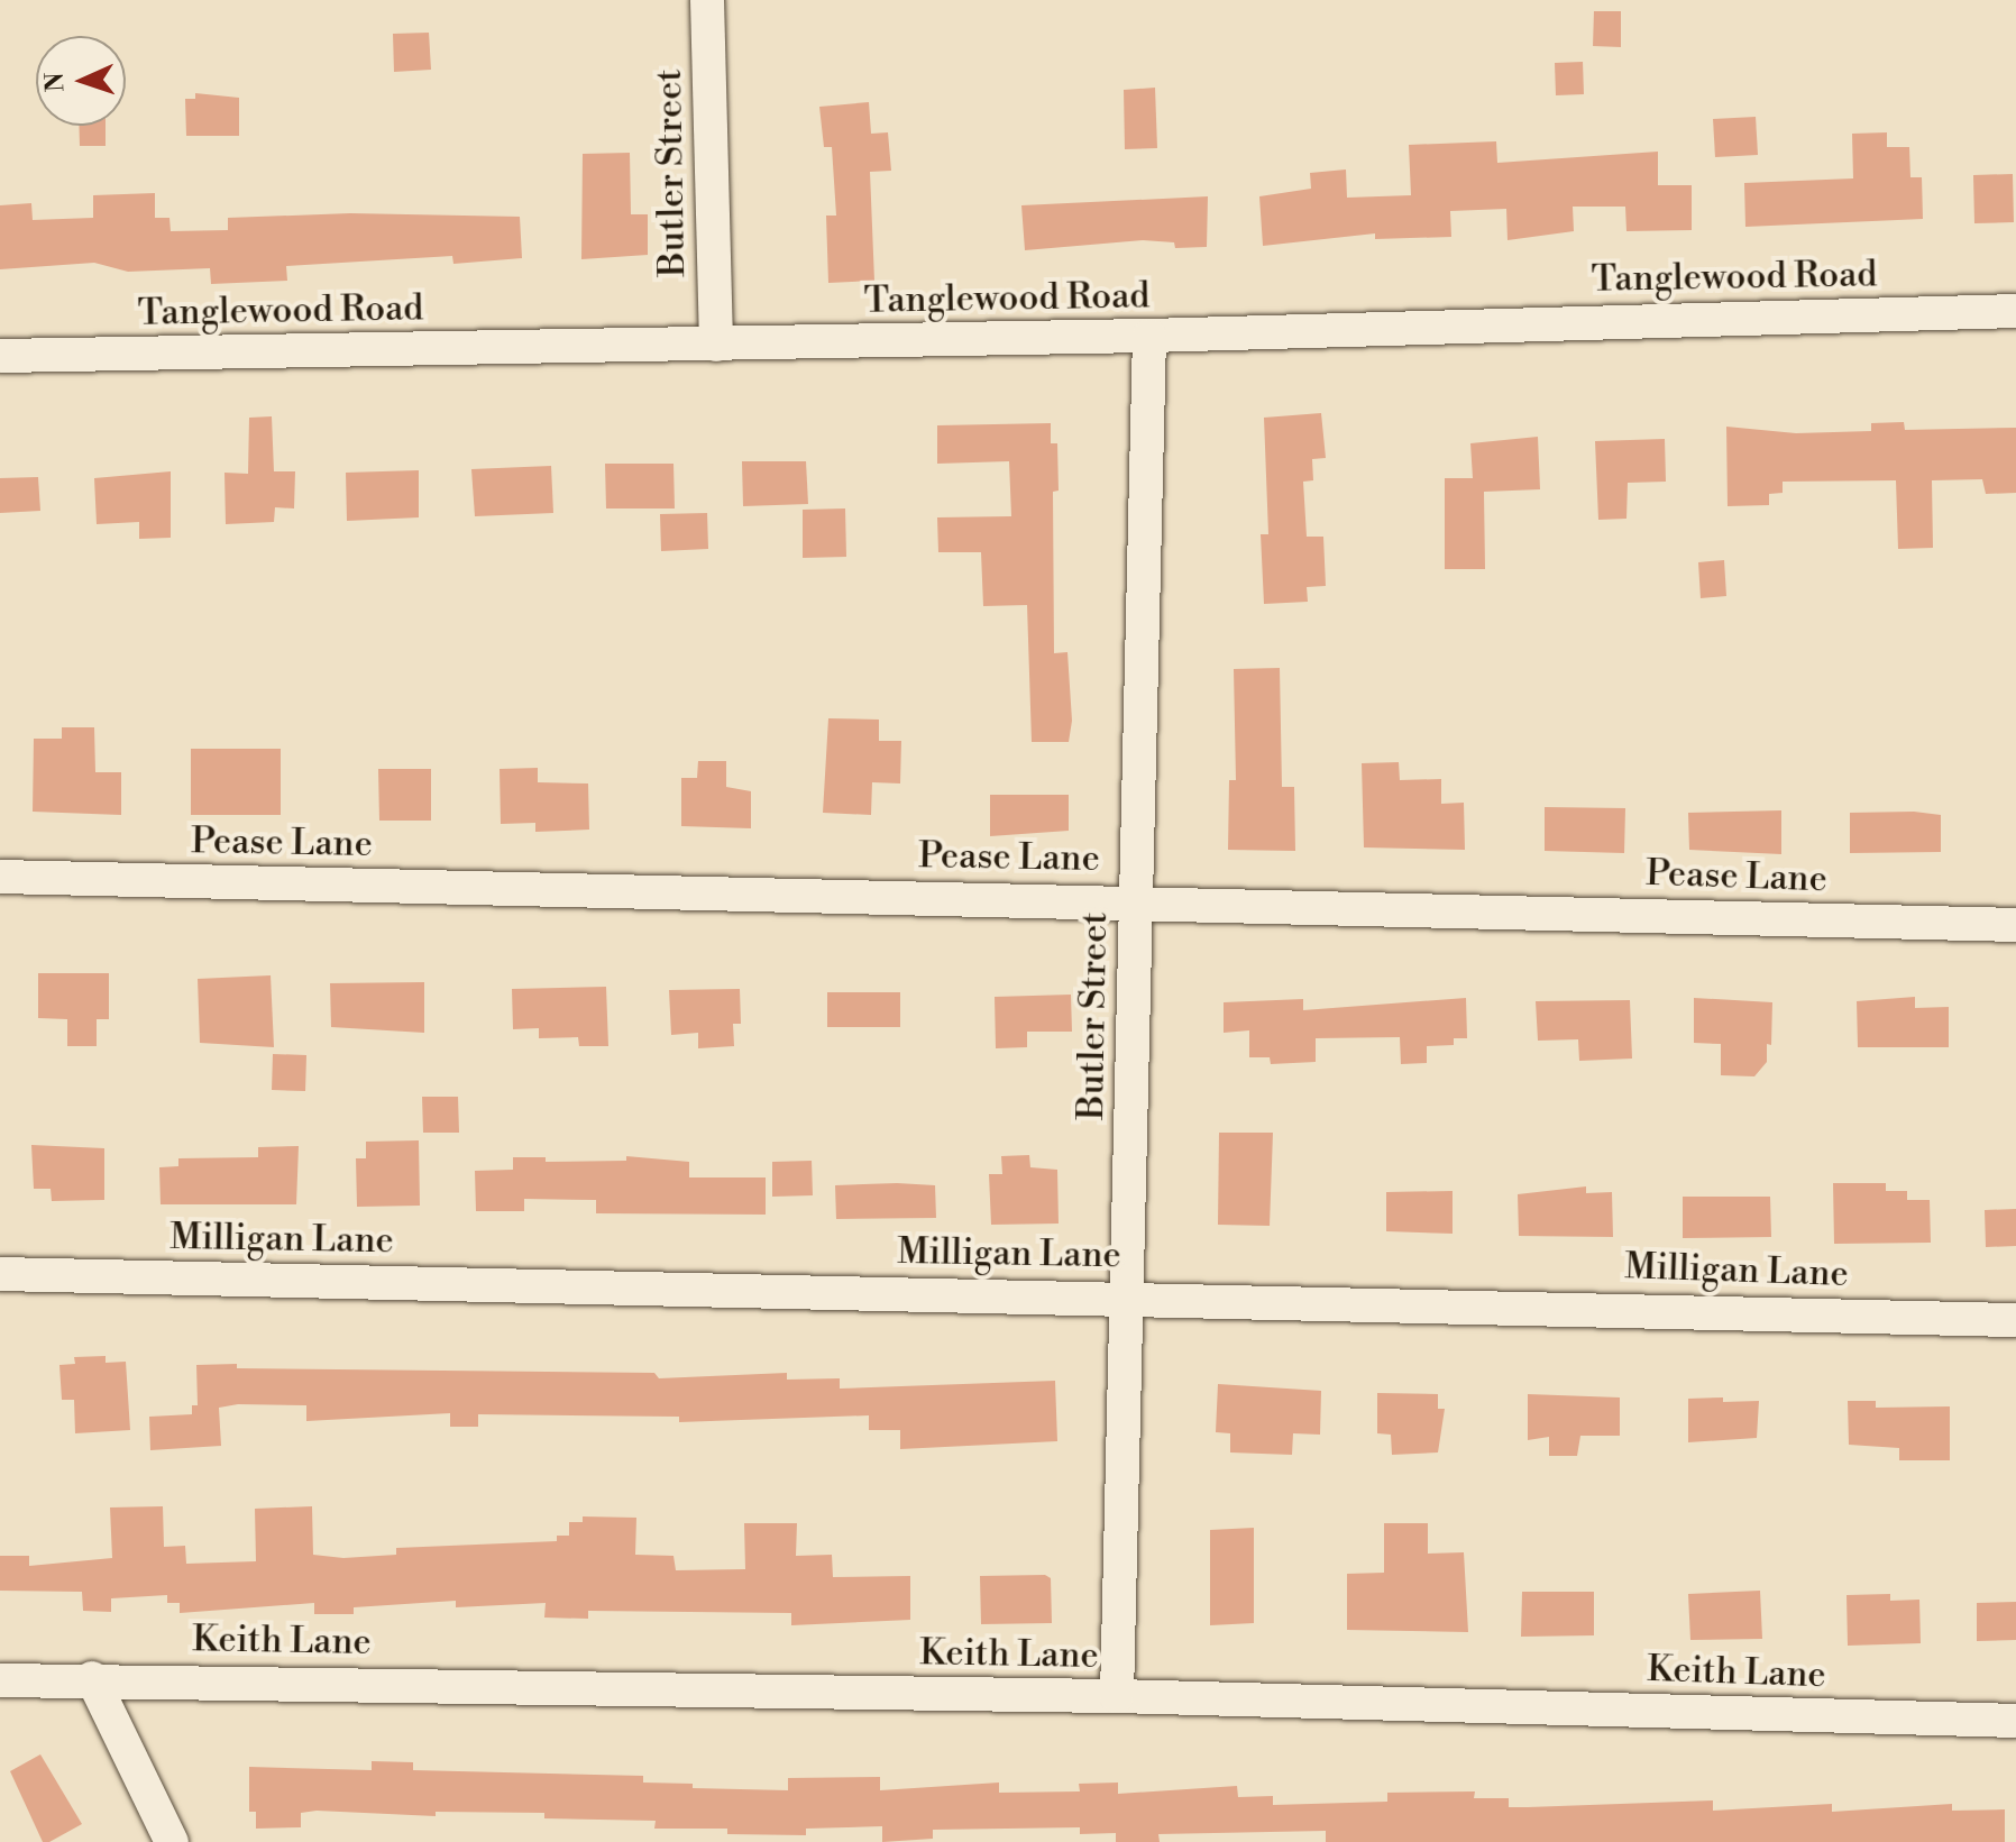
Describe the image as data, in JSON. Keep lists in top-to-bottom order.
{
  "streets": {
    "street": [
      "Butler Street",
      "Tanglewood Road",
      "Pease Lane",
      "Milligan Lane",
      "Keith Lane"
    ]
  },
  "crossings": [
    ["Butler Street", "Tanglewood Road"],
    ["Butler Street", "Pease Lane"],
    ["Butler Street", "Milligan Lane"],
    ["Butler Street", "Keith Lane"]
  ],
  "north": "left"
}
